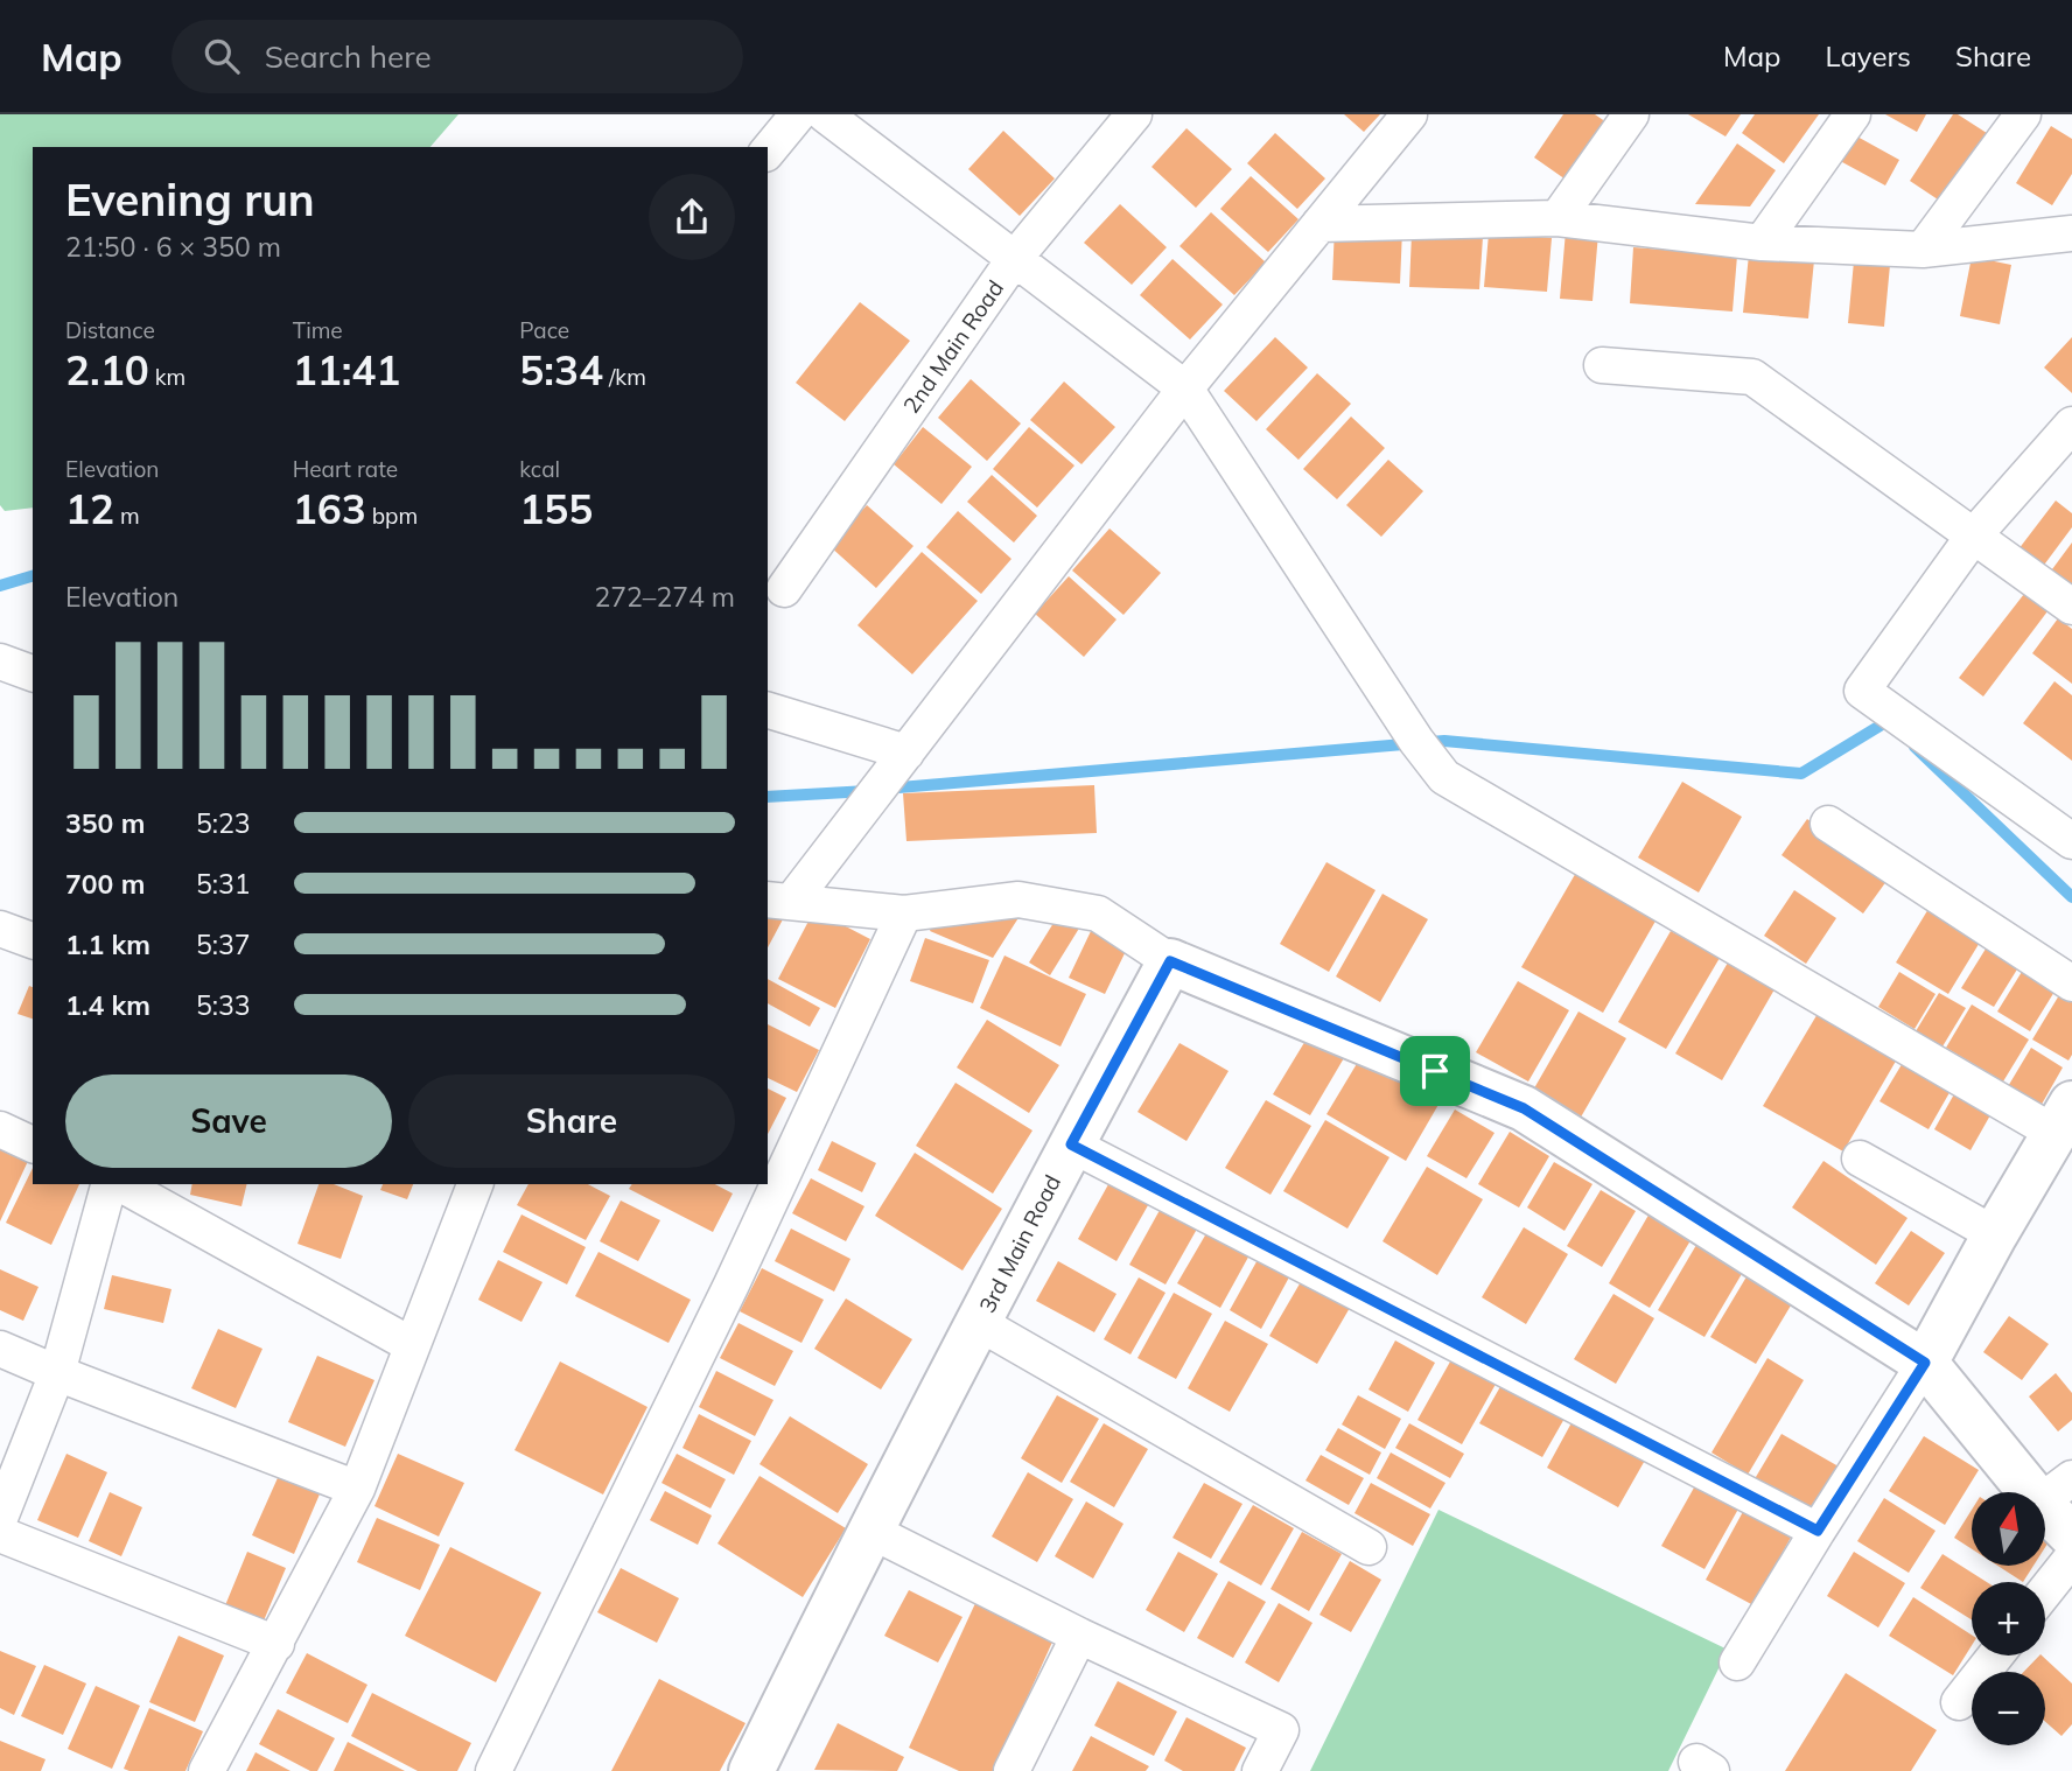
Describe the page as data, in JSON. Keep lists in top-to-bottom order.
{
  "streets": {
    "street": ["2nd Main Road", "3rd Main Road"]
  },
  "north": "top",
  "page": {
    "header": "Map",
    "search": "Search here",
    "nav": ["Map", "Layers", "Share"],
    "heading": ["Evening run", "21:50 · 6 × 350 m"],
    "stats": [
      ["Distance", "2.10 km"],
      ["Time", "11:41"],
      ["Pace", "5:34 /km"],
      ["Elevation", "12 m"],
      ["Heart rate", "163 bpm"],
      ["kcal", "155"]
    ],
    "chart": ["Elevation", "272–274 m"],
    "list": [
      {
        "name": "350 m",
        "note": "5:23"
      },
      {
        "name": "700 m",
        "note": "5:31"
      },
      {
        "name": "1.1 km",
        "note": "5:37"
      },
      {
        "name": "1.4 km",
        "note": "5:33"
      }
    ],
    "buttons": ["Save", "Share"],
    "map_buttons": ["+", "−"]
  }
}
